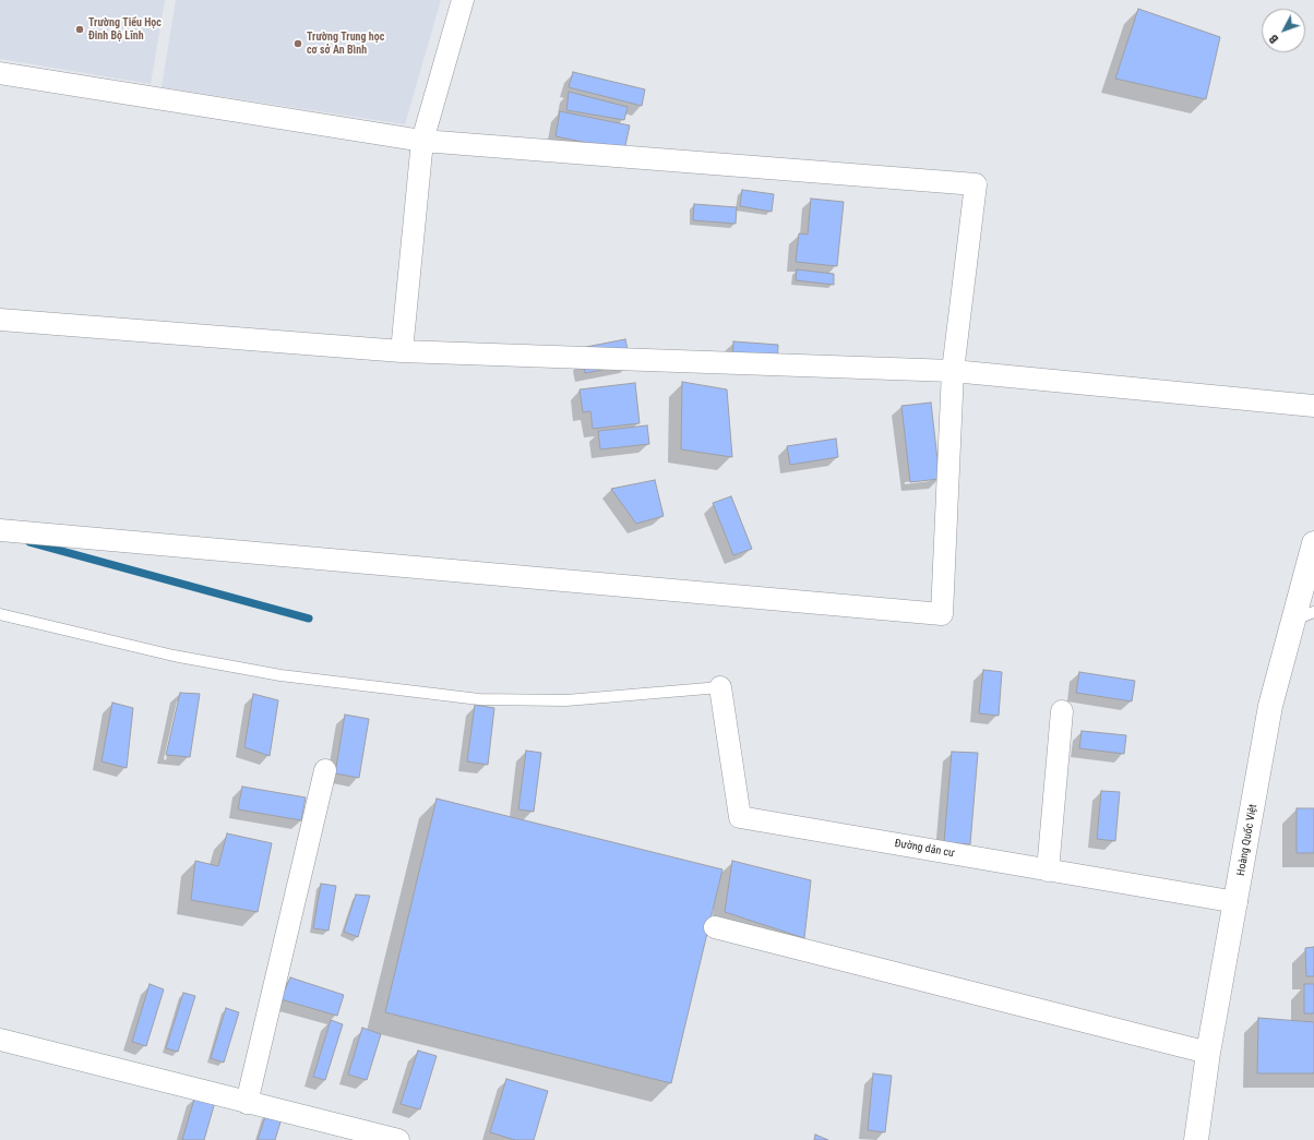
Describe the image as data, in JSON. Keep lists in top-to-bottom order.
{
  "streets": {
    "street": ["Hoàng Quốc Việt", "Đường dân cư"]
  },
  "crossings": [
    ["Hoàng Quốc Việt", "Đường dân cư"]
  ],
  "places": ["Trường Tiểu Học Đinh Bộ Lĩnh", "Trường Trung học cơ sở An Bình"],
  "north": "bottom left"
}
